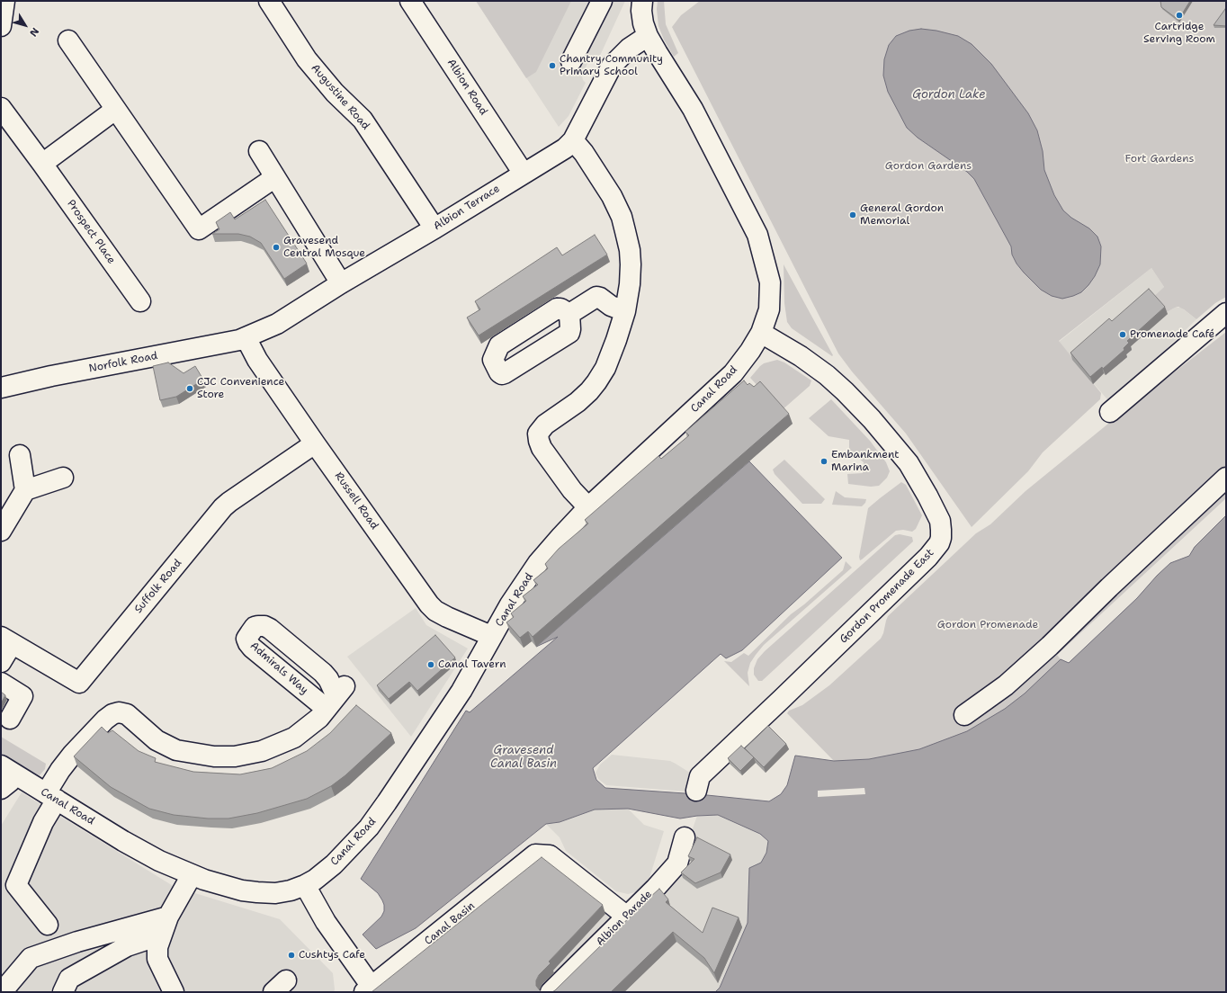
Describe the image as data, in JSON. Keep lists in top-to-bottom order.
{
  "streets": {
    "street": [
      "Albion Road",
      "Augustine Road",
      "Albion Terrace",
      "Prospect Place",
      "Norfolk Road",
      "Canal Road",
      "Russell Road",
      "Suffolk Road",
      "Gordon Promenade East",
      "Albion Parade",
      "Canal Basin"
    ]
  },
  "crossings": [
    ["Albion Road", "Albion Terrace"],
    ["Augustine Road", "Albion Terrace"],
    ["Albion Terrace", "Norfolk Road"],
    ["Albion Terrace", "Canal Road"],
    ["Albion Terrace", "Russell Road"],
    ["Norfolk Road", "Russell Road"],
    ["Canal Road", "Russell Road"],
    ["Canal Road", "Gordon Promenade East"],
    ["Canal Road", "Canal Basin"],
    ["Russell Road", "Suffolk Road"],
    ["Albion Parade", "Canal Basin"]
  ],
  "water": ["Gordon Lake", "Gravesend Canal Basin"],
  "parks": ["Fort Gardens", "Gordon Gardens", "Gordon Promenade"],
  "places": [
    "Cartridge Serving Room",
    "Chantry Community Primary School",
    "General Gordon Memorial",
    "Gravesend Central Mosque",
    "Promenade Café",
    "CJC Convenience Store",
    "Embankment Marina",
    "Canal Tavern",
    "Cushtys Cafe"
  ],
  "north": "bottom right"
}
